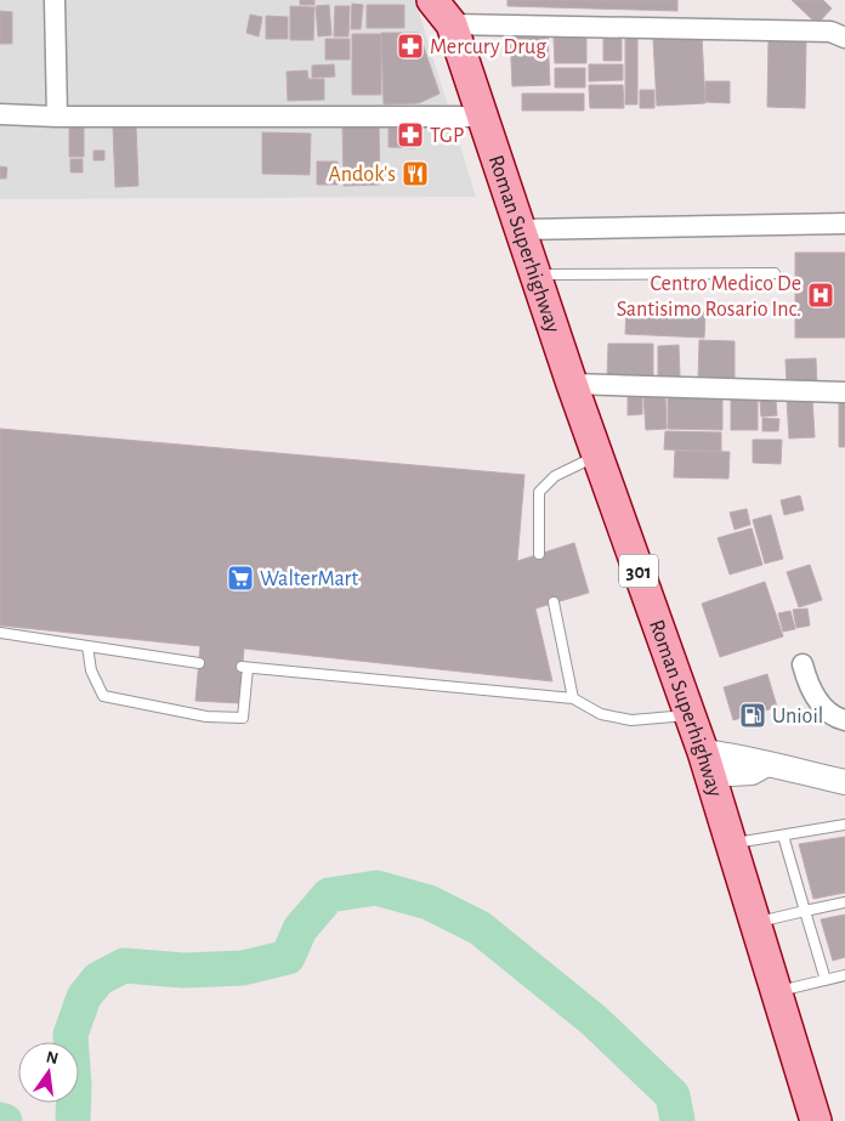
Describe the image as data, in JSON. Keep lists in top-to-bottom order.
{
  "streets": {
    "main road": ["Roman Superhighway", "301"]
  },
  "places": {
    "pharmacy": ["Mercury Drug", "TGP"],
    "restaurant": ["Andok's"],
    "hospital": ["Centro Medico De Santisimo Rosario Inc."],
    "supermarket": ["WalterMart"],
    "fuel station": ["Unioil"]
  },
  "north": "top"
}
